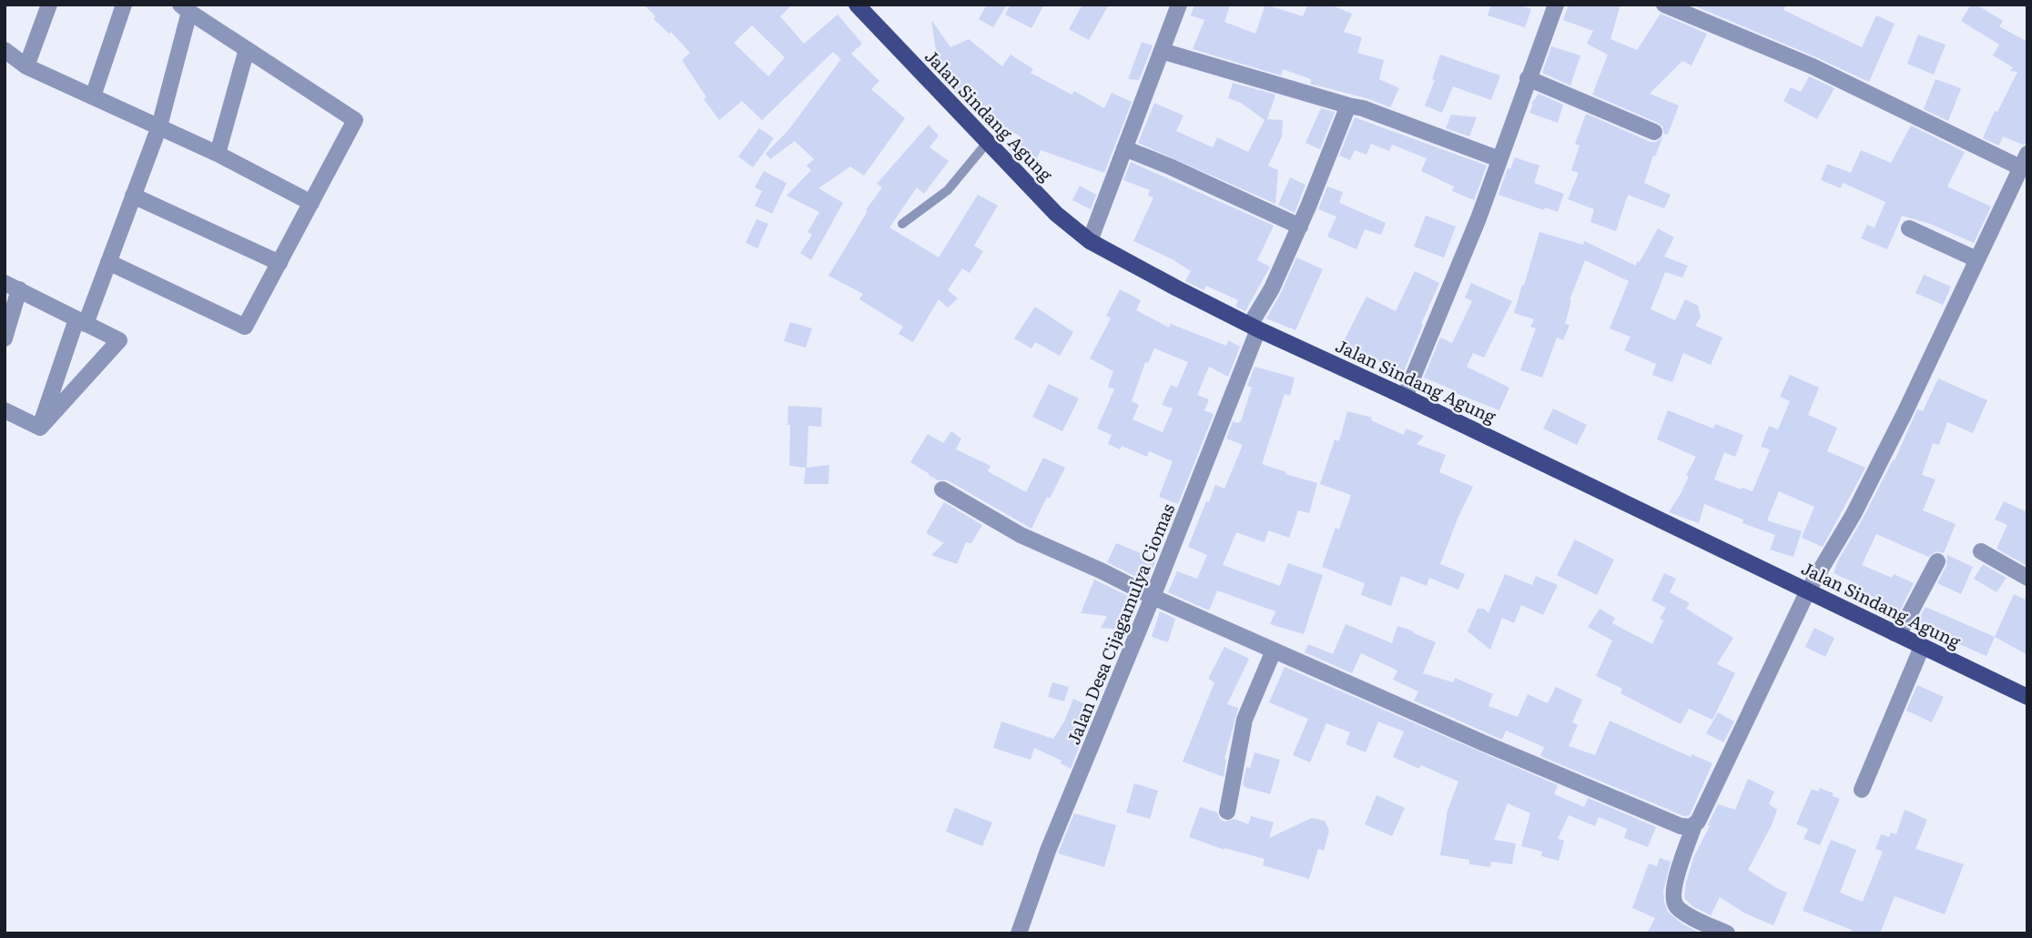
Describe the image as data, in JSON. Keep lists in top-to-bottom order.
{
  "streets": {
    "main road": ["Jalan Sindang Agung"],
    "street": ["Jalan Desa Cijagamulya Ciomas"]
  },
  "crossings": [
    ["Jalan Sindang Agung", "Jalan Desa Cijagamulya Ciomas"]
  ]
}
